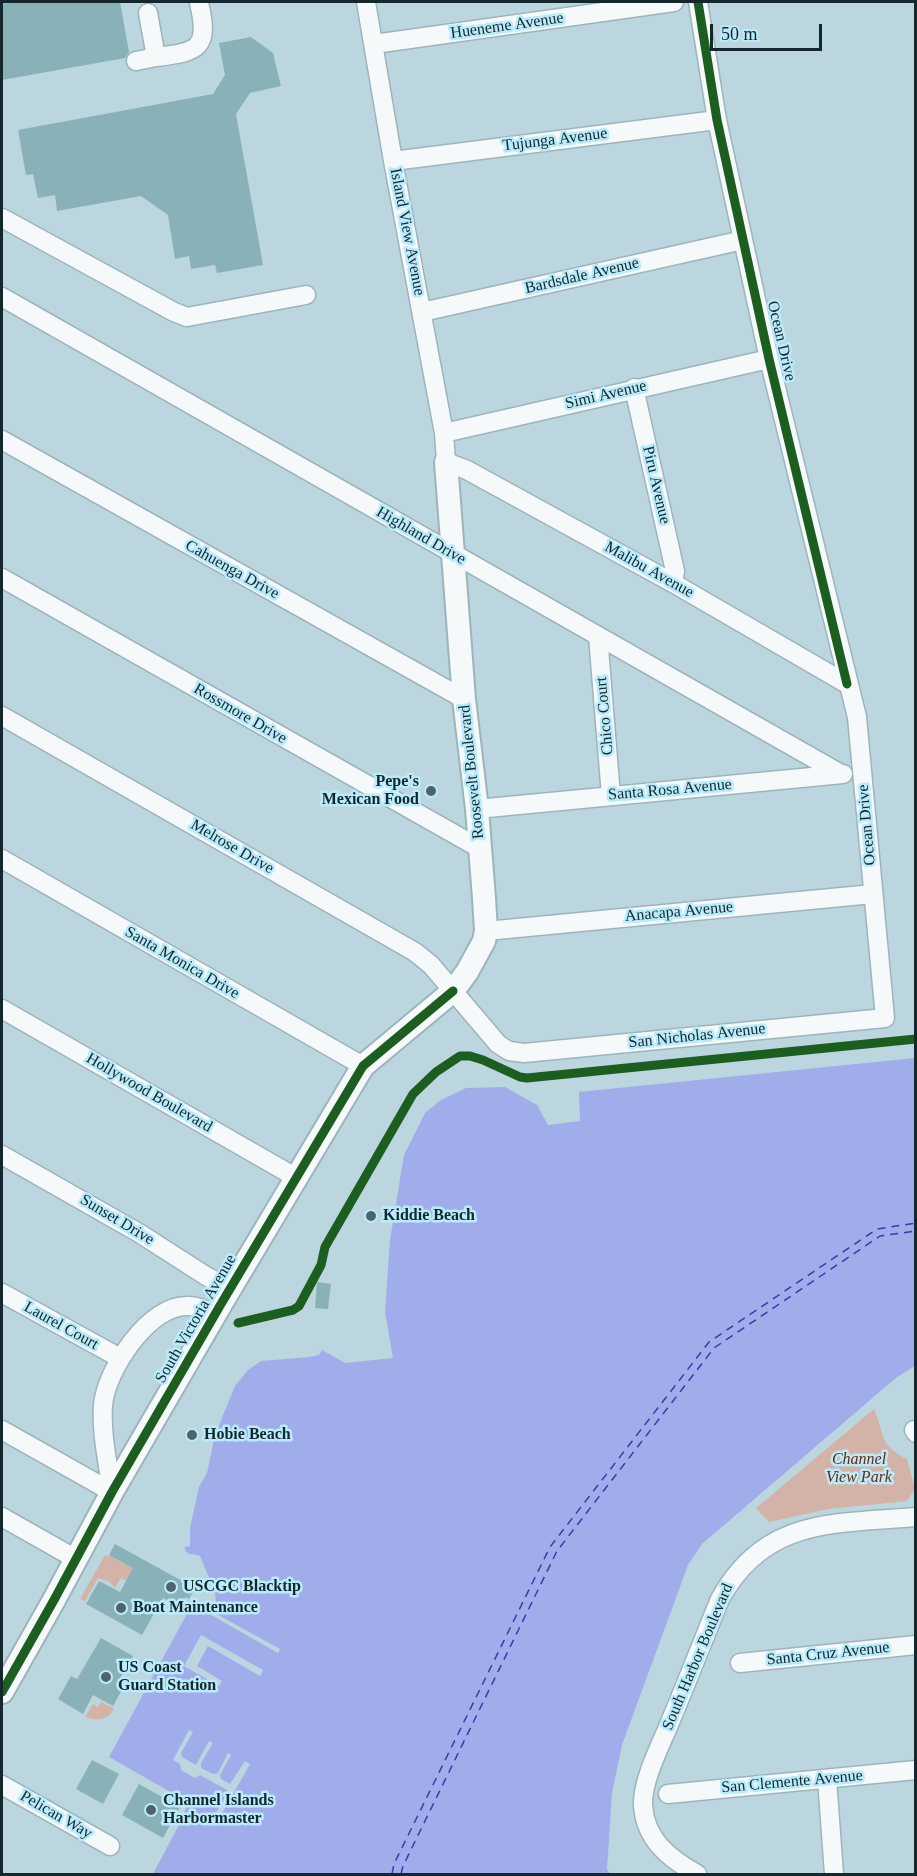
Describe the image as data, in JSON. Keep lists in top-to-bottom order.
{
  "streets": {
    "street": [
      "Hueneme Avenue",
      "Tujunga Avenue",
      "Island View Avenue",
      "Bardsdale Avenue",
      "Ocean Drive",
      "Simi Avenue",
      "Piru Avenue",
      "Highland Drive",
      "Cahuenga Drive",
      "Malibu Avenue",
      "Rossmore Drive",
      "Chico Court",
      "Roosevelt Boulevard",
      "Santa Rosa Avenue",
      "Melrose Drive",
      "Anacapa Avenue",
      "Santa Monica Drive",
      "San Nicholas Avenue",
      "Hollywood Boulevard",
      "Sunset Drive",
      "South Victoria Avenue",
      "Laurel Court",
      "Santa Cruz Avenue",
      "South Harbor Boulevard",
      "San Clemente Avenue",
      "Pelican Way"
    ]
  },
  "crossings": [
    ["Hueneme Avenue", "Island View Avenue"],
    ["Tujunga Avenue", "Island View Avenue"],
    ["Tujunga Avenue", "Ocean Drive"],
    ["Island View Avenue", "Bardsdale Avenue"],
    ["Island View Avenue", "Simi Avenue"],
    ["Island View Avenue", "Malibu Avenue"],
    ["Island View Avenue", "Roosevelt Boulevard"],
    ["Bardsdale Avenue", "Ocean Drive"],
    ["Ocean Drive", "Simi Avenue"],
    ["Ocean Drive", "Malibu Avenue"],
    ["Ocean Drive", "Santa Rosa Avenue"],
    ["Ocean Drive", "Anacapa Avenue"],
    ["Ocean Drive", "San Nicholas Avenue"],
    ["Simi Avenue", "Piru Avenue"],
    ["Piru Avenue", "Malibu Avenue"],
    ["Highland Drive", "Chico Court"],
    ["Highland Drive", "Roosevelt Boulevard"],
    ["Highland Drive", "Santa Rosa Avenue"],
    ["Cahuenga Drive", "Roosevelt Boulevard"],
    ["Malibu Avenue", "Roosevelt Boulevard"],
    ["Rossmore Drive", "Roosevelt Boulevard"],
    ["Chico Court", "Santa Rosa Avenue"],
    ["Roosevelt Boulevard", "Santa Rosa Avenue"],
    ["Roosevelt Boulevard", "Melrose Drive"],
    ["Roosevelt Boulevard", "Anacapa Avenue"],
    ["Roosevelt Boulevard", "San Nicholas Avenue"],
    ["Roosevelt Boulevard", "South Victoria Avenue"],
    ["Melrose Drive", "San Nicholas Avenue"],
    ["Melrose Drive", "South Victoria Avenue"],
    ["Santa Monica Drive", "South Victoria Avenue"],
    ["San Nicholas Avenue", "South Victoria Avenue"],
    ["Hollywood Boulevard", "South Victoria Avenue"],
    ["Sunset Drive", "South Victoria Avenue"]
  ],
  "parks": ["Channel View Park"],
  "places": [
    "Pepe's Mexican Food",
    "Kiddie Beach",
    "Hobie Beach",
    "USCGC Blacktip",
    "Boat Maintenance",
    "US Coast Guard Station",
    "Channel Islands Harbormaster"
  ],
  "scale_bar": "50 m"
}
